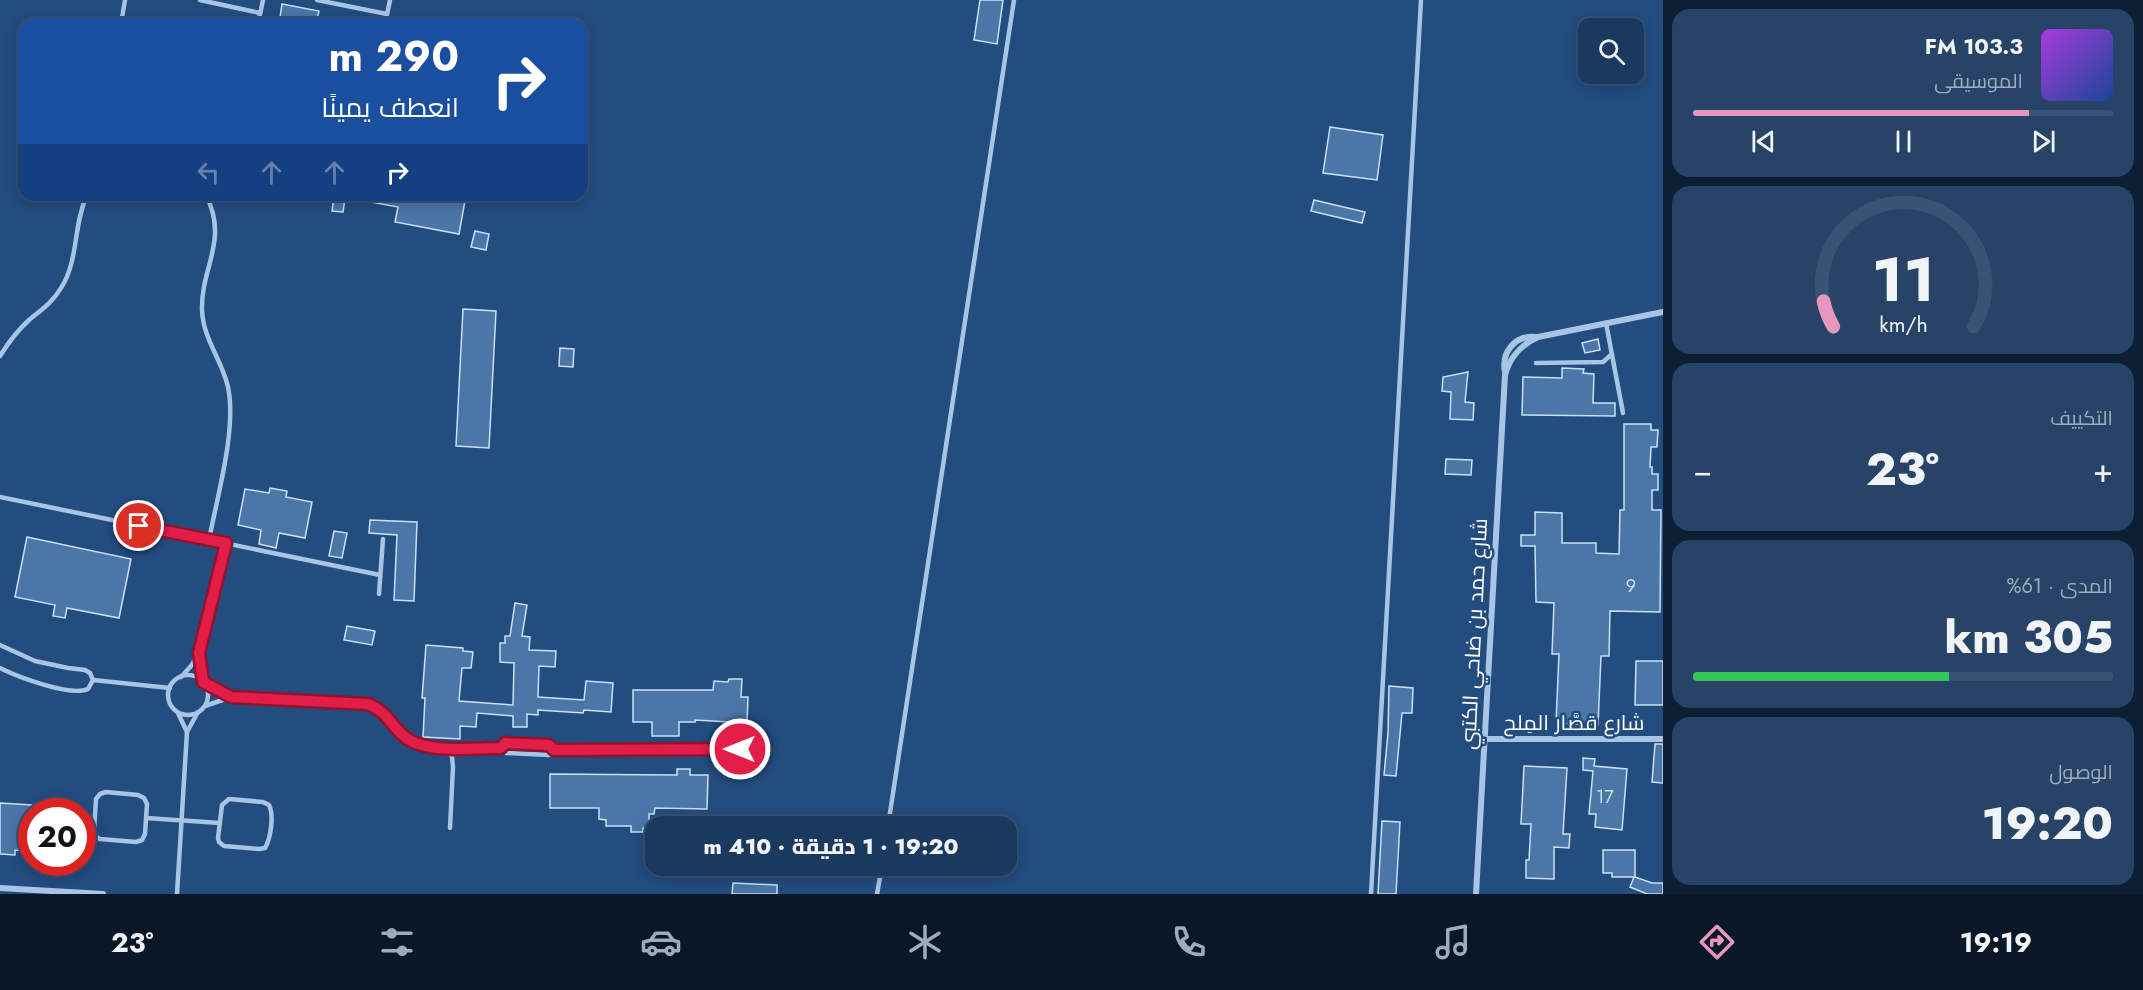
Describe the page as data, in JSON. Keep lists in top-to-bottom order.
{
  "streets": {
    "street": ["شارع حمد بن ضاحي الكتبي", "شارع قصَّار المِلح"]
  },
  "crossings": [
    ["شارع حمد بن ضاحي الكتبي", "شارع قصَّار المِلح"]
  ],
  "house_numbers": ["9", "17"],
  "page": {
    "turn": ["290 m", "انعطف يمينًا"],
    "song": ["103.3 FM", "الموسيقى"],
    "tile": [
      "التكييف",
      ["المدى · 61%", "305 km"],
      ["الوصول", "19:20"]
    ],
    "heat": ["−", "23°", "+"],
    "limit": "20",
    "trip": "19:20 · 1 دقيقة · 410 m",
    "tabs": ["19:19", "23°"],
    "gauge": ["11", "km/h"]
  }
}
